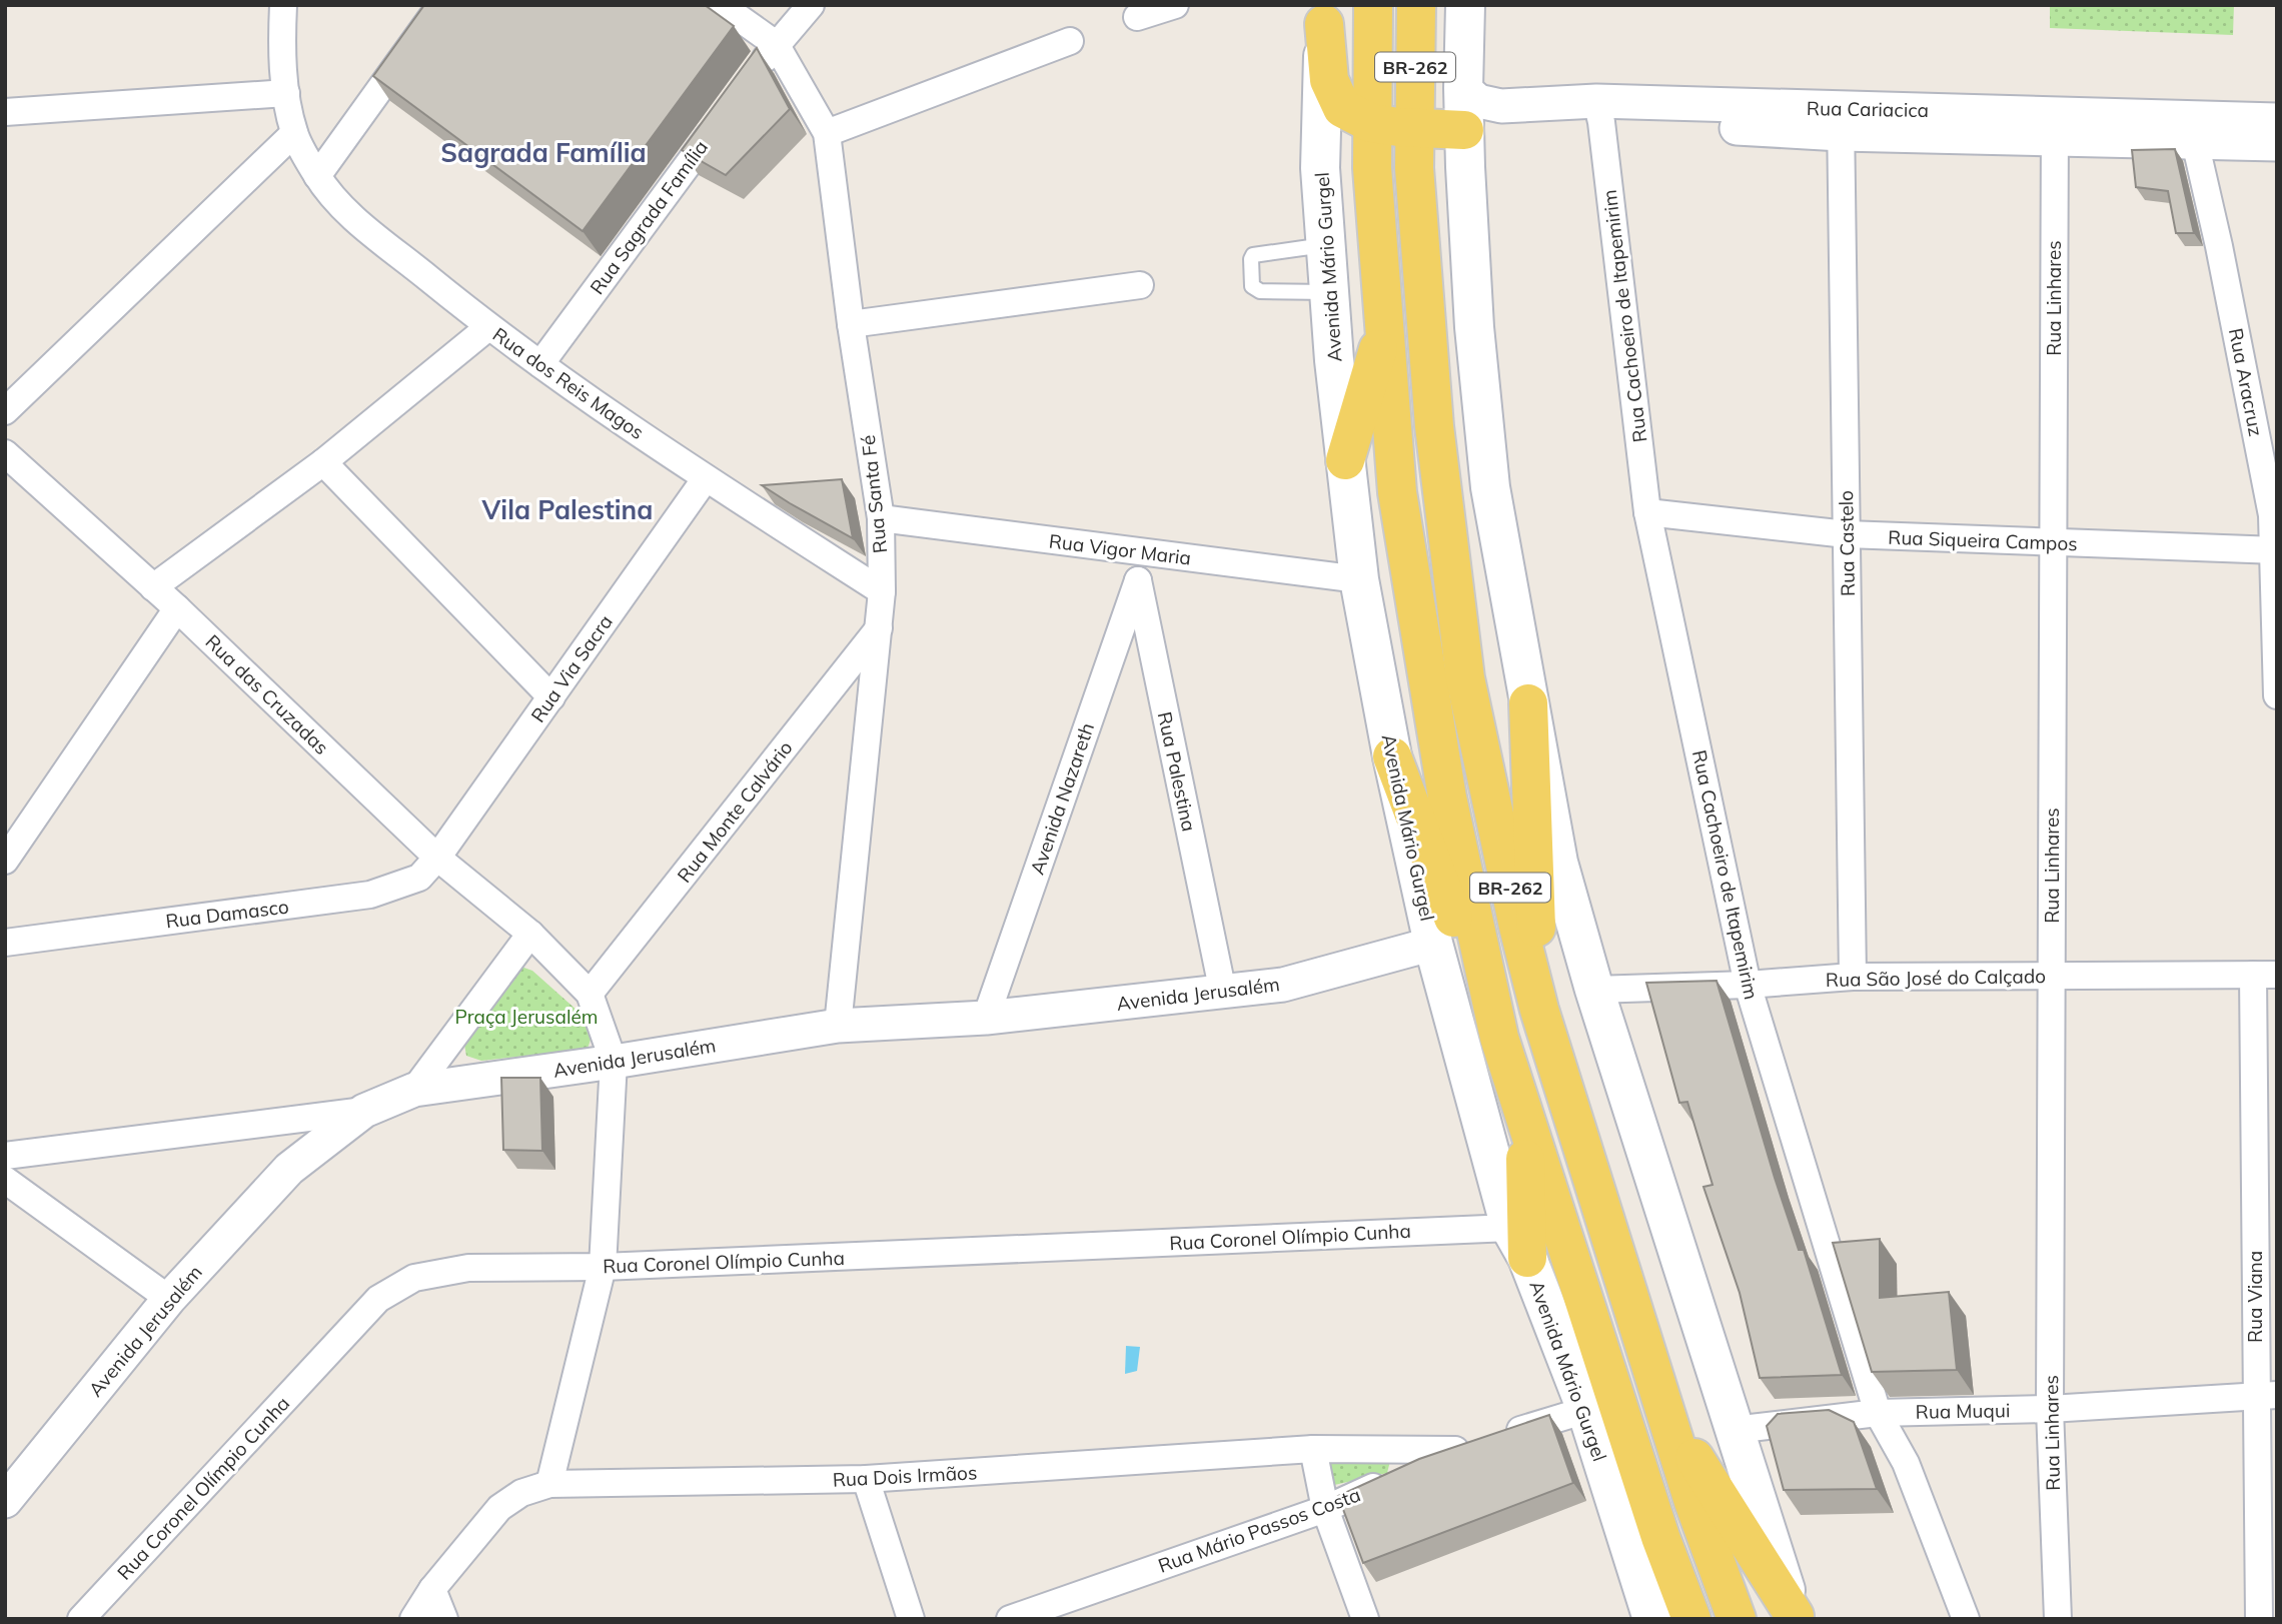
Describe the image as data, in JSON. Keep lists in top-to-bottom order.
{
  "streets": {
    "main road": ["BR-262", "Avenida Mário Gurgel"],
    "street": [
      "Rua Cariacica",
      "Rua Sagrada Família",
      "Rua Linhares",
      "Rua Cachoeiro de Itapemirim",
      "Rua Aracruz",
      "Rua dos Reis Magos",
      "Rua Santa Fé",
      "Rua Siqueira Campos",
      "Rua Castelo",
      "Rua Vigor Maria",
      "Rua Via Sacra",
      "Rua das Cruzadas",
      "Rua Palestina",
      "Avenida Nazareth",
      "Rua Monte Calvário",
      "Rua Damasco",
      "Rua São José do Calçado",
      "Avenida Jerusalém",
      "Rua Coronel Olímpio Cunha",
      "Rua Viana",
      "Rua Muqui",
      "Rua Dois Irmãos",
      "Rua Mário Passos Costa"
    ]
  },
  "crossings": [
    ["BR-262", "Rua Cariacica"],
    ["BR-262", "Rua São José do Calçado"],
    ["BR-262", "Rua Muqui"],
    ["Rua Cariacica", "Rua Linhares"],
    ["Rua Cariacica", "Rua Cachoeiro de Itapemirim"],
    ["Rua Cariacica", "Rua Aracruz"],
    ["Rua Cariacica", "Rua Castelo"],
    ["Rua Sagrada Família", "Rua dos Reis Magos"],
    ["Avenida Mário Gurgel", "Rua Vigor Maria"],
    ["Avenida Mário Gurgel", "Avenida Jerusalém"],
    ["Avenida Mário Gurgel", "Rua Coronel Olímpio Cunha"],
    ["Avenida Mário Gurgel", "Rua Mário Passos Costa"],
    ["Rua Linhares", "Rua Siqueira Campos"],
    ["Rua Linhares", "Rua São José do Calçado"],
    ["Rua Linhares", "Rua Muqui"],
    ["Rua Cachoeiro de Itapemirim", "Rua Siqueira Campos"],
    ["Rua Cachoeiro de Itapemirim", "Rua São José do Calçado"],
    ["Rua Cachoeiro de Itapemirim", "Rua Muqui"],
    ["Rua Aracruz", "Rua Siqueira Campos"],
    ["Rua dos Reis Magos", "Rua Santa Fé"],
    ["Rua dos Reis Magos", "Rua Via Sacra"],
    ["Rua Santa Fé", "Rua Vigor Maria"],
    ["Rua Santa Fé", "Rua Monte Calvário"],
    ["Rua Santa Fé", "Avenida Jerusalém"],
    ["Rua Siqueira Campos", "Rua Castelo"],
    ["Rua Castelo", "Rua São José do Calçado"],
    ["Rua Vigor Maria", "Rua Palestina"],
    ["Rua Via Sacra", "Rua das Cruzadas"],
    ["Rua Via Sacra", "Rua Damasco"],
    ["Rua das Cruzadas", "Rua Monte Calvário"],
    ["Rua das Cruzadas", "Rua Damasco"],
    ["Rua das Cruzadas", "Avenida Jerusalém"],
    ["Rua Palestina", "Avenida Nazareth"],
    ["Rua Palestina", "Avenida Jerusalém"],
    ["Avenida Nazareth", "Avenida Jerusalém"],
    ["Rua São José do Calçado", "Rua Viana"],
    ["Rua Viana", "Rua Muqui"],
    ["Rua Dois Irmãos", "Rua Mário Passos Costa"]
  ],
  "districts": ["Sagrada Família", "Vila Palestina"],
  "parks": ["Praça Jerusalém"]
}
